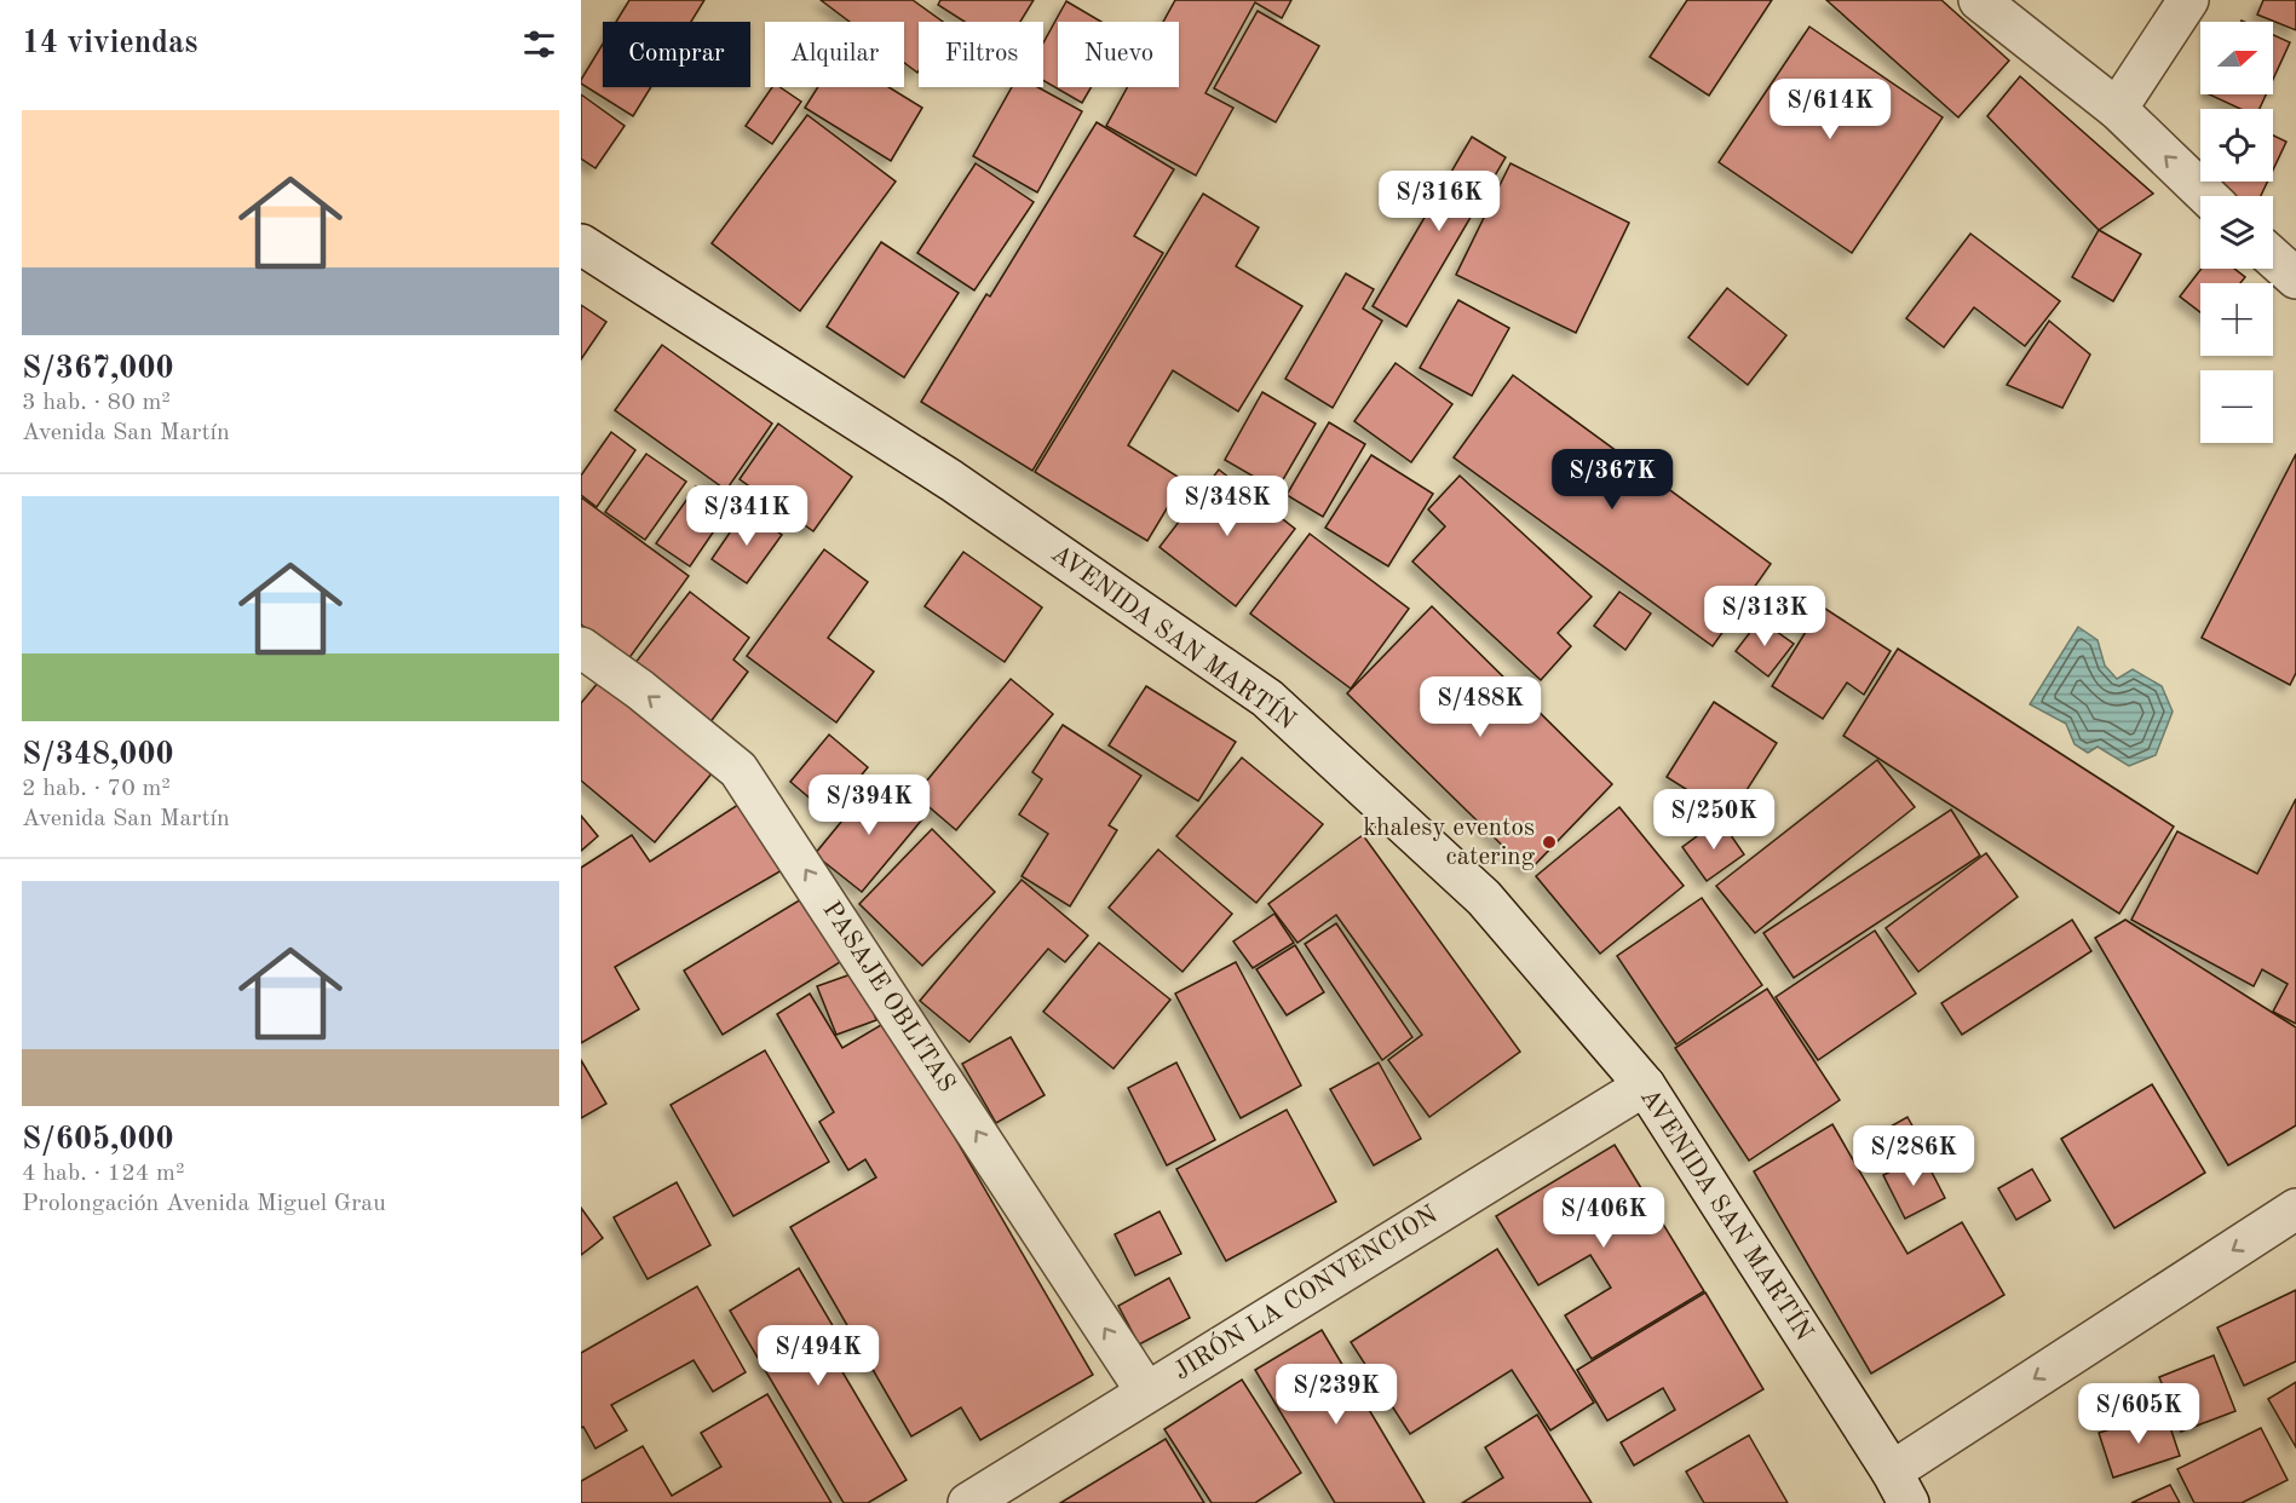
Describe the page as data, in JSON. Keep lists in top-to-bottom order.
{
  "streets": {
    "street": ["AVENIDA SAN MARTÍN", "PASAJE OBLITAS", "JIRÓN LA CONVENCION"]
  },
  "crossings": [
    ["AVENIDA SAN MARTÍN", "JIRÓN LA CONVENCION"],
    ["PASAJE OBLITAS", "JIRÓN LA CONVENCION"]
  ],
  "one_way": ["PASAJE OBLITAS"],
  "places": ["khalesy eventos catering"],
  "north": "right",
  "page": {
    "heading": "14 viviendas",
    "map_buttons": ["+", "−"],
    "chip": [
      "Comprar",
      "Alquilar",
      "Filtros",
      "Nuevo"
    ],
    "price": [
      "S/614K",
      "S/316K",
      "S/367K",
      "S/348K",
      "S/341K",
      "S/313K",
      "S/488K",
      "S/394K",
      "S/250K",
      "S/286K",
      "S/406K",
      "S/494K",
      "S/239K",
      "S/605K"
    ],
    "list": [
      {
        "name": "S/367,000",
        "note": "3 hab. · 80 m² · Avenida San Martín"
      },
      {
        "name": "S/348,000",
        "note": "2 hab. · 70 m² · Avenida San Martín"
      },
      {
        "name": "S/605,000",
        "note": "4 hab. · 124 m² · Prolongación Avenida Miguel Grau"
      }
    ]
  }
}
